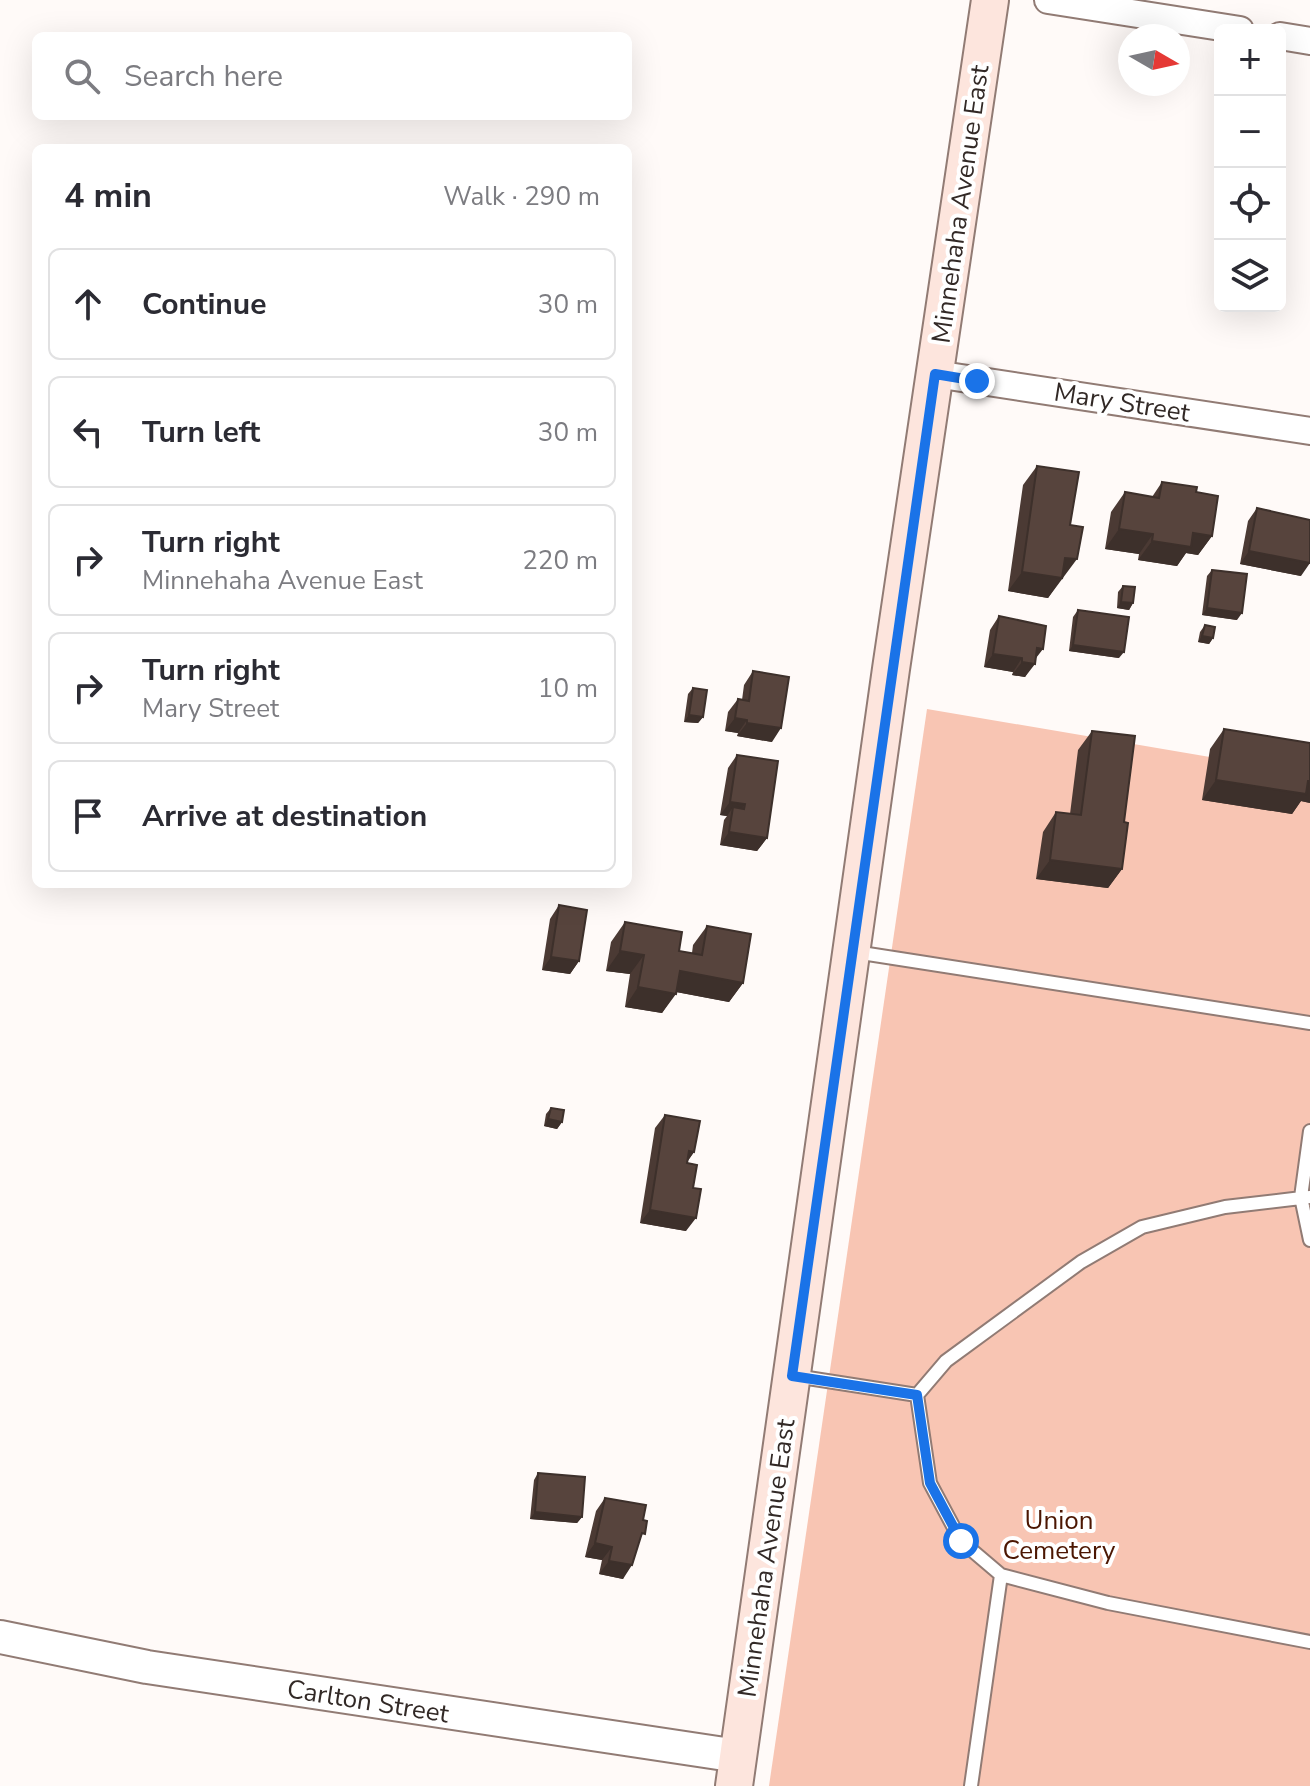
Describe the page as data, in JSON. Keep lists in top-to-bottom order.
{
  "streets": {
    "main road": ["Minnehaha Avenue East"],
    "street": ["Mary Street", "Carlton Street"]
  },
  "crossings": [
    ["Minnehaha Avenue East", "Mary Street"],
    ["Minnehaha Avenue East", "Carlton Street"]
  ],
  "parks": ["Union Cemetery"],
  "north": "right",
  "page": {
    "map_buttons": ["+", "−"],
    "search": "Search here",
    "heading": ["4 min", "Walk · 290 m"],
    "list": [
      ["Continue", "30 m"],
      ["Turn left", "30 m"],
      ["Turn right", "Minnehaha Avenue East", "220 m"],
      ["Turn right", "Mary Street", "10 m"],
      "Arrive at destination"
    ]
  }
}
